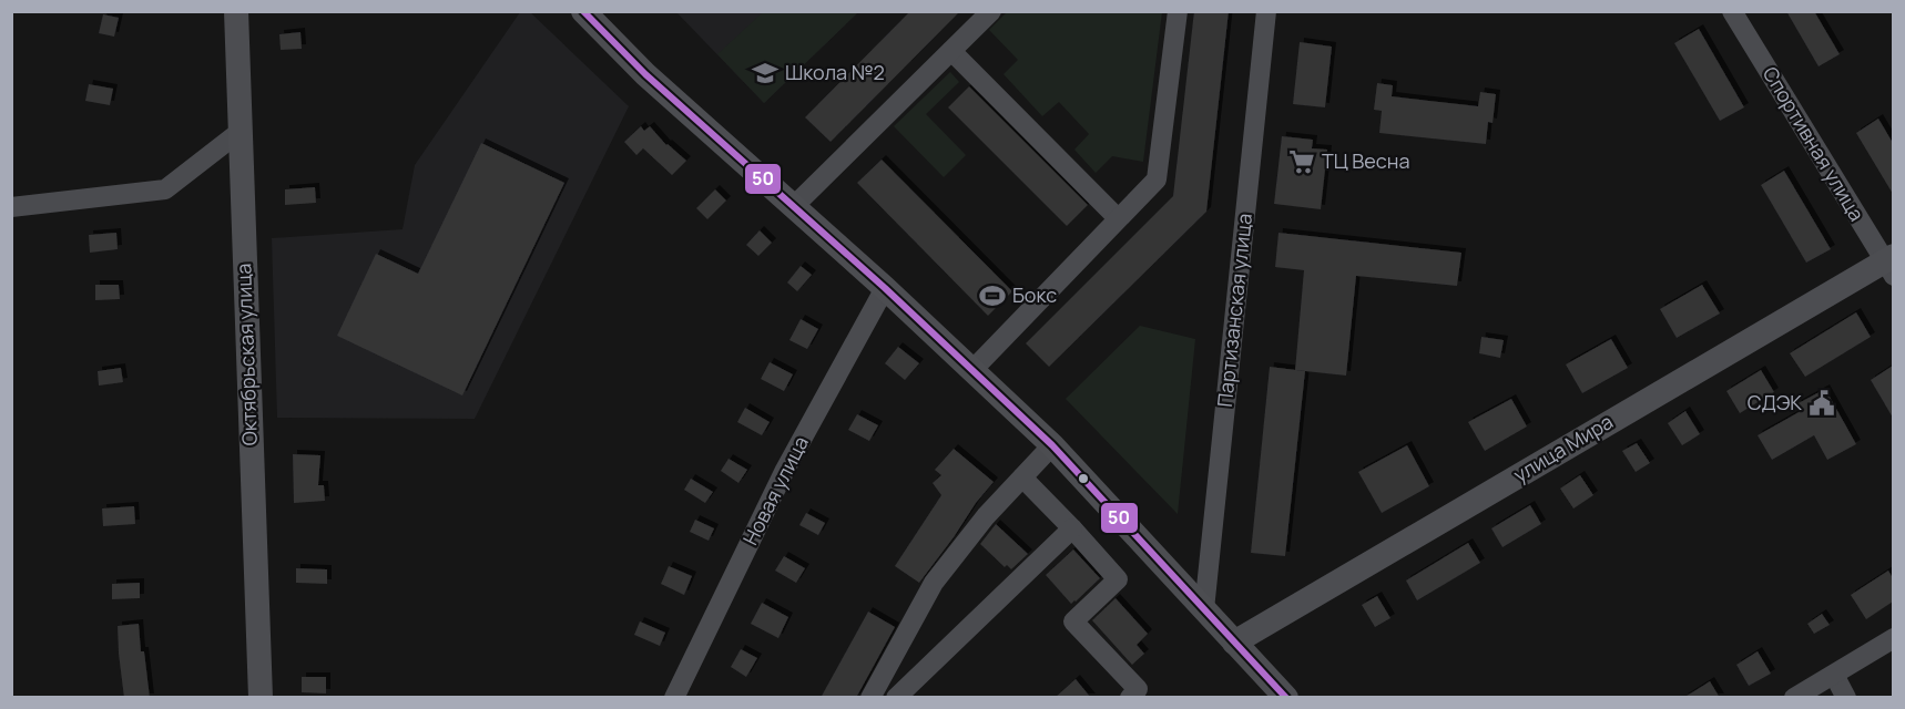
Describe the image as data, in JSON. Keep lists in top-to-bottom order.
{
  "streets": {
    "main road": ["Октябрьская улица", "улица Мира"],
    "street": ["Спортивная улица", "Партизанская улица", "Новая улица"]
  },
  "crossings": [
    ["Спортивная улица", "улица Мира"]
  ],
  "places": {
    "school or university": ["Школа №2"],
    "supermarket": ["ТЦ Весна"],
    "sports": ["Бокс"],
    "public building": ["СДЭК"]
  },
  "lines": ["transit line 50"]
}
